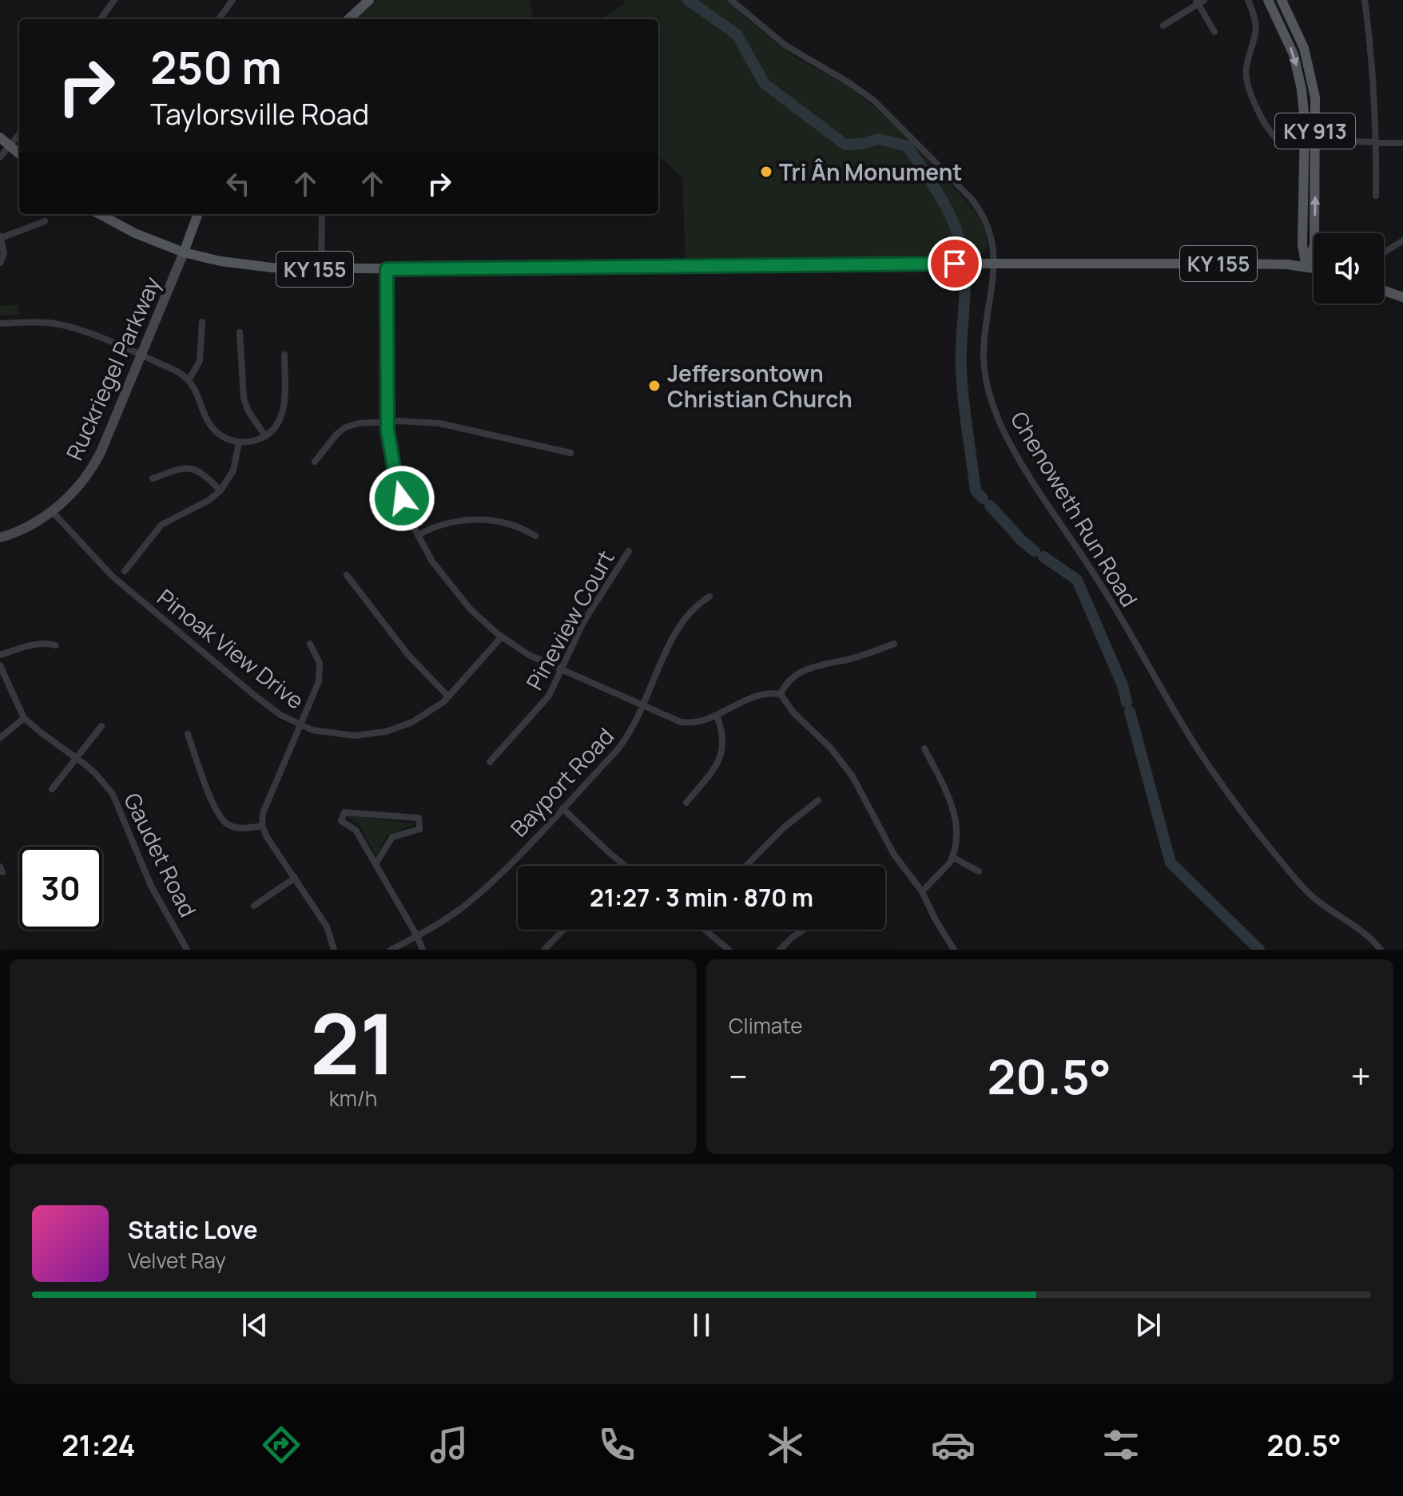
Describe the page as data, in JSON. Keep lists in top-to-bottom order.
{
  "streets": {
    "main road": ["KY 913", "KY 155", "Ruckriegel Parkway"],
    "street": [
      "Chenoweth Run Road",
      "Pineview Court",
      "Pinoak View Drive",
      "Bayport Road",
      "Gaudet Road"
    ]
  },
  "crossings": [
    ["KY 913", "KY 155"],
    ["KY 155", "Ruckriegel Parkway"],
    ["KY 155", "Chenoweth Run Road"],
    ["Ruckriegel Parkway", "Pinoak View Drive"]
  ],
  "places": ["Tri Ân Monument", "Jeffersontown Christian Church"],
  "page": {
    "turn": ["250 m", "Taylorsville Road"],
    "limit": "30",
    "trip": "21:27 · 3 min · 870 m",
    "tile": [
      ["21", "km/h"],
      "Climate"
    ],
    "heat": ["−", "20.5°", "+"],
    "song": ["Static Love", "Velvet Ray"],
    "tabs": ["21:24", "20.5°"]
  }
}
